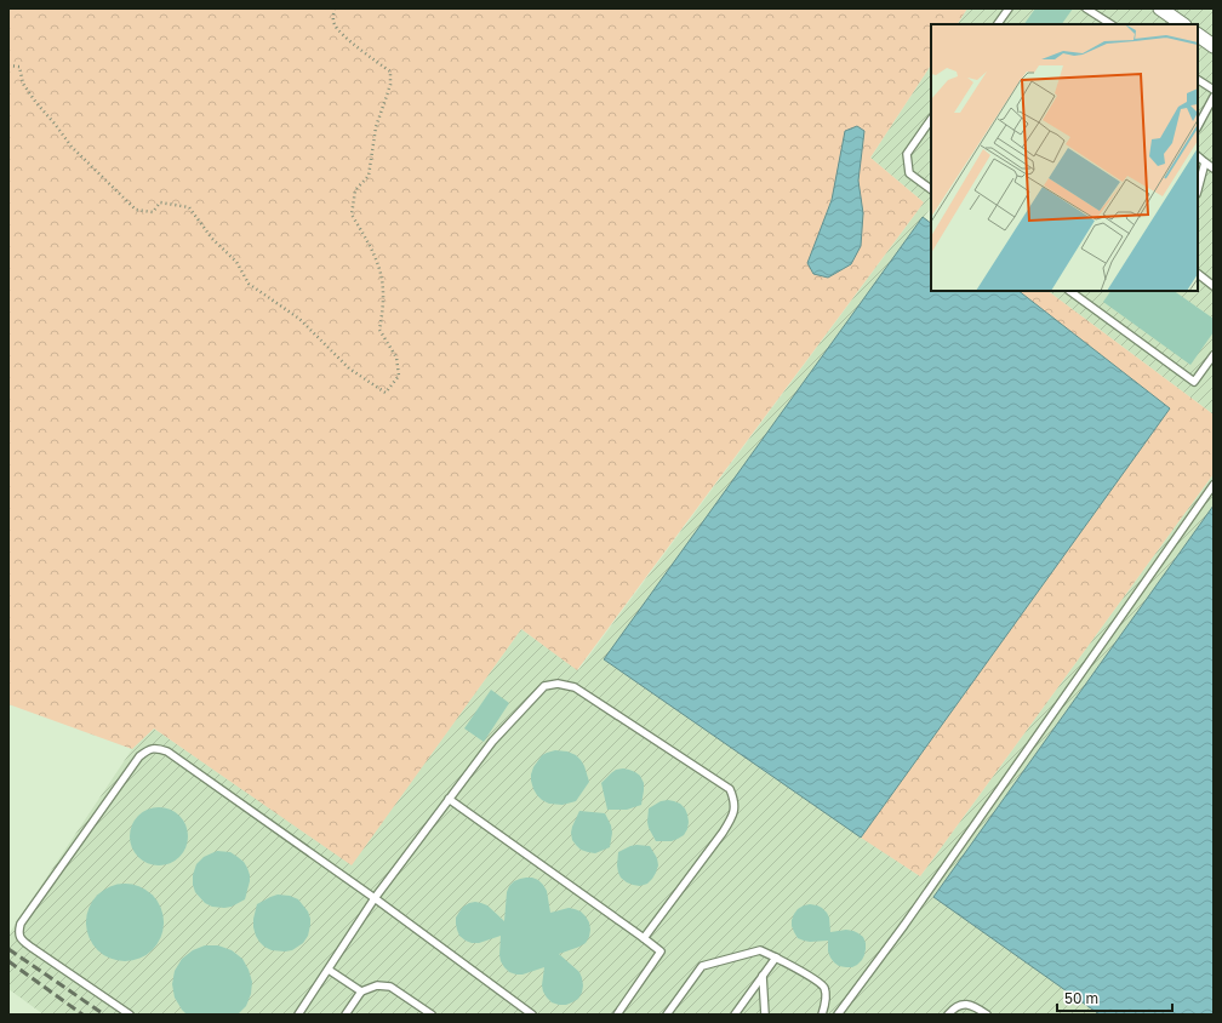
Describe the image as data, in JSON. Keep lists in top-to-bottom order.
{
  "scale_bar": "50 m"
}
